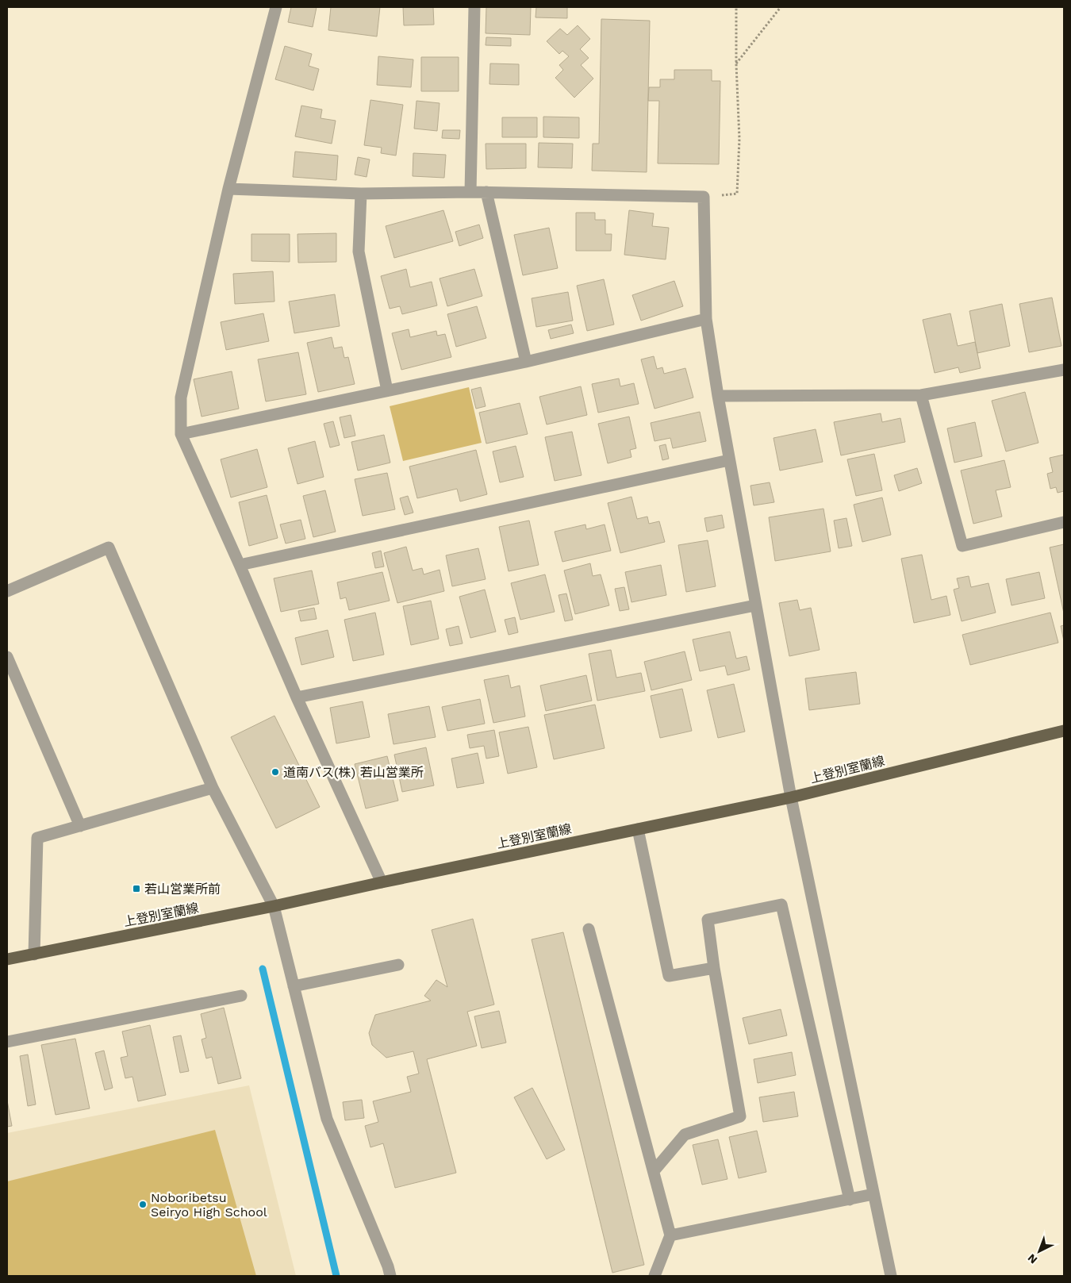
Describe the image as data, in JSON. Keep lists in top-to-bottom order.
{
  "streets": {
    "main road": ["上登別室蘭線"]
  },
  "places": {
    "other": ["道南バス(株) 若山営業所", "Noboribetsu Seiryo High School"],
    "transit": ["若山営業所前"]
  },
  "north": "bottom left"
}
